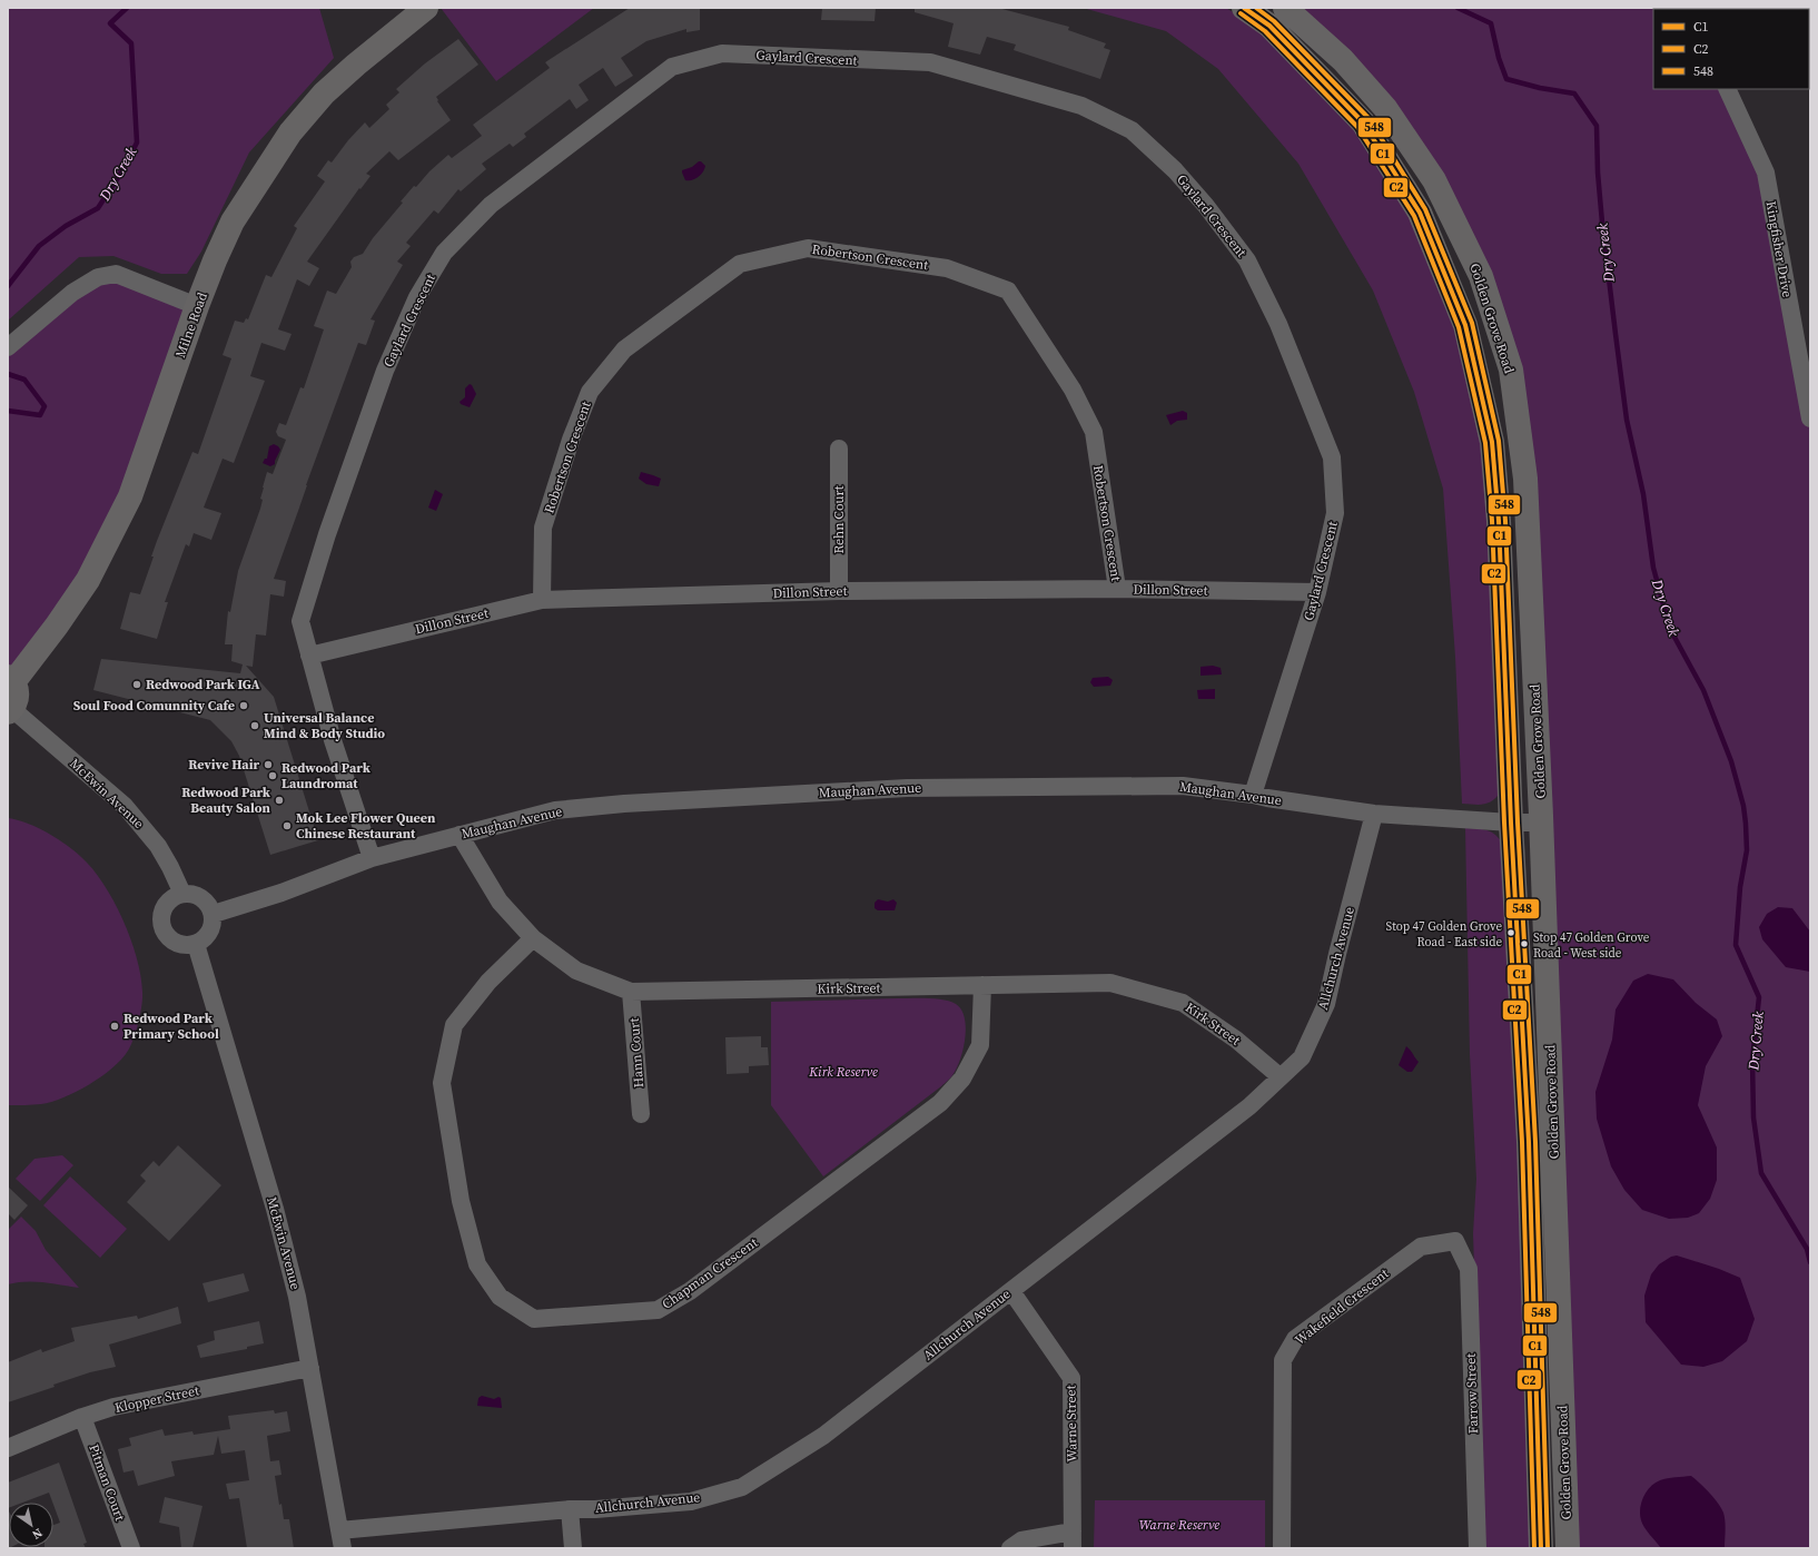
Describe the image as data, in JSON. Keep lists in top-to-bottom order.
{
  "streets": {
    "main road": ["Golden Grove Road", "Milne Road"],
    "street": [
      "Gaylard Crescent",
      "Kingfisher Drive",
      "Robertson Crescent",
      "Rehn Court",
      "Dillon Street",
      "Maughan Avenue",
      "McEwin Avenue",
      "Allchurch Avenue",
      "Kirk Street",
      "Hann Court",
      "Chapman Crescent",
      "Wakefield Crescent",
      "Farrow Street",
      "Klopper Street",
      "Warne Street",
      "Pitman Court"
    ]
  },
  "crossings": [
    ["Gaylard Crescent", "Dillon Street"],
    ["Gaylard Crescent", "Maughan Avenue"],
    ["Robertson Crescent", "Dillon Street"],
    ["Golden Grove Road", "Maughan Avenue"],
    ["Rehn Court", "Dillon Street"],
    ["Maughan Avenue", "McEwin Avenue"],
    ["Maughan Avenue", "Allchurch Avenue"],
    ["Maughan Avenue", "Kirk Street"],
    ["McEwin Avenue", "Allchurch Avenue"],
    ["McEwin Avenue", "Klopper Street"],
    ["Allchurch Avenue", "Kirk Street"],
    ["Allchurch Avenue", "Warne Street"],
    ["Kirk Street", "Hann Court"],
    ["Kirk Street", "Chapman Crescent"],
    ["Wakefield Crescent", "Farrow Street"],
    ["Klopper Street", "Pitman Court"]
  ],
  "water": ["Dry Creek"],
  "parks": ["Kirk Reserve", "Warne Reserve"],
  "places": [
    "Redwood Park IGA",
    "Soul Food Comunnity Cafe",
    "Universal Balance Mind & Body Studio",
    "Revive Hair",
    "Redwood Park Laundromat",
    "Redwood Park Beauty Salon",
    "Mok Lee Flower Queen Chinese Restaurant",
    "Stop 47 Golden Grove Road - East side",
    "Stop 47 Golden Grove Road - West side",
    "Redwood Park Primary School"
  ],
  "lines": ["transit line C1", "transit line 548", "transit line C2"],
  "legend": ["C1", "C2", "548"],
  "north": "bottom right"
}
